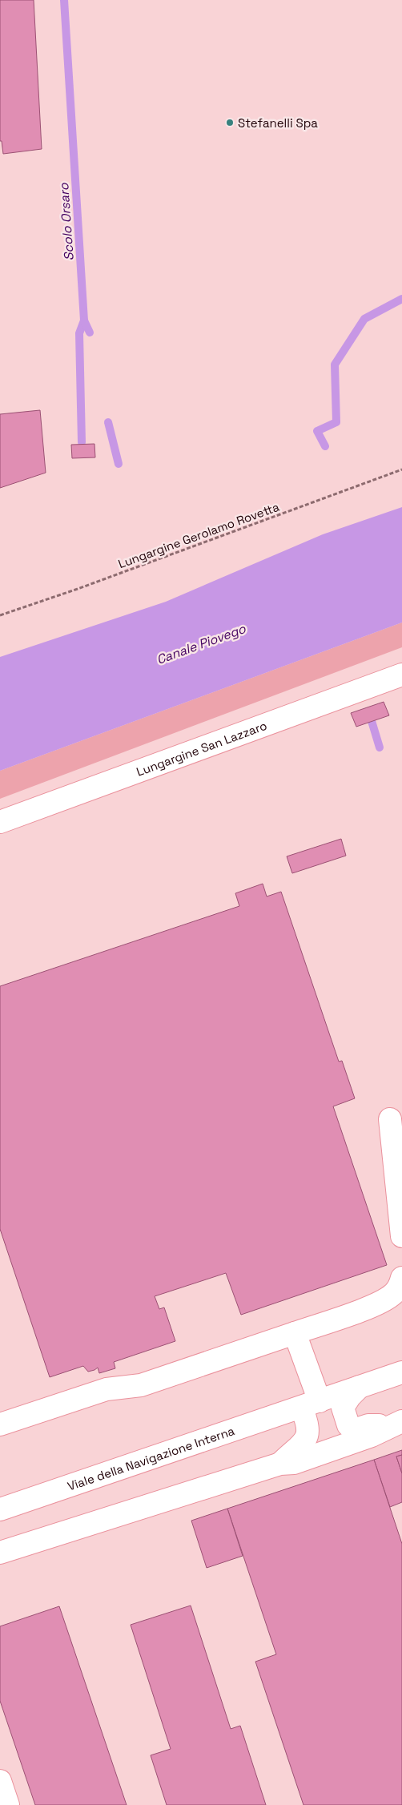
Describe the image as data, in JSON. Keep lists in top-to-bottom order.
{
  "streets": {
    "street": ["Lungargine San Lazzaro", "Viale della Navigazione Interna"],
    "path": ["Lungargine Gerolamo Rovetta"]
  },
  "water": ["Scolo Orsaro", "Canale Piovego"],
  "places": ["Stefanelli Spa"]
}
